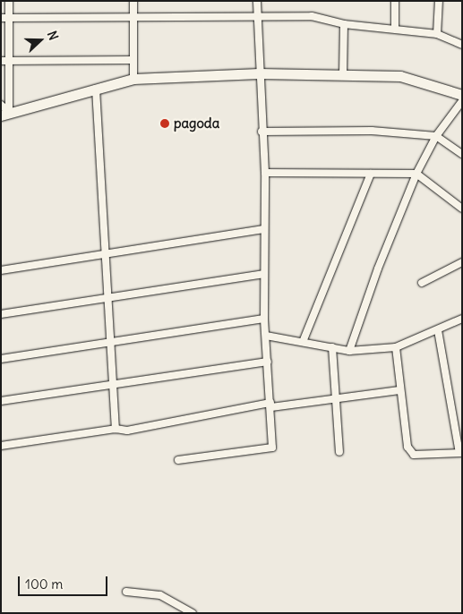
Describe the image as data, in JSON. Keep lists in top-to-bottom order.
{
  "places": ["pagoda"],
  "scale_bar": "100 m",
  "north": "right"
}
